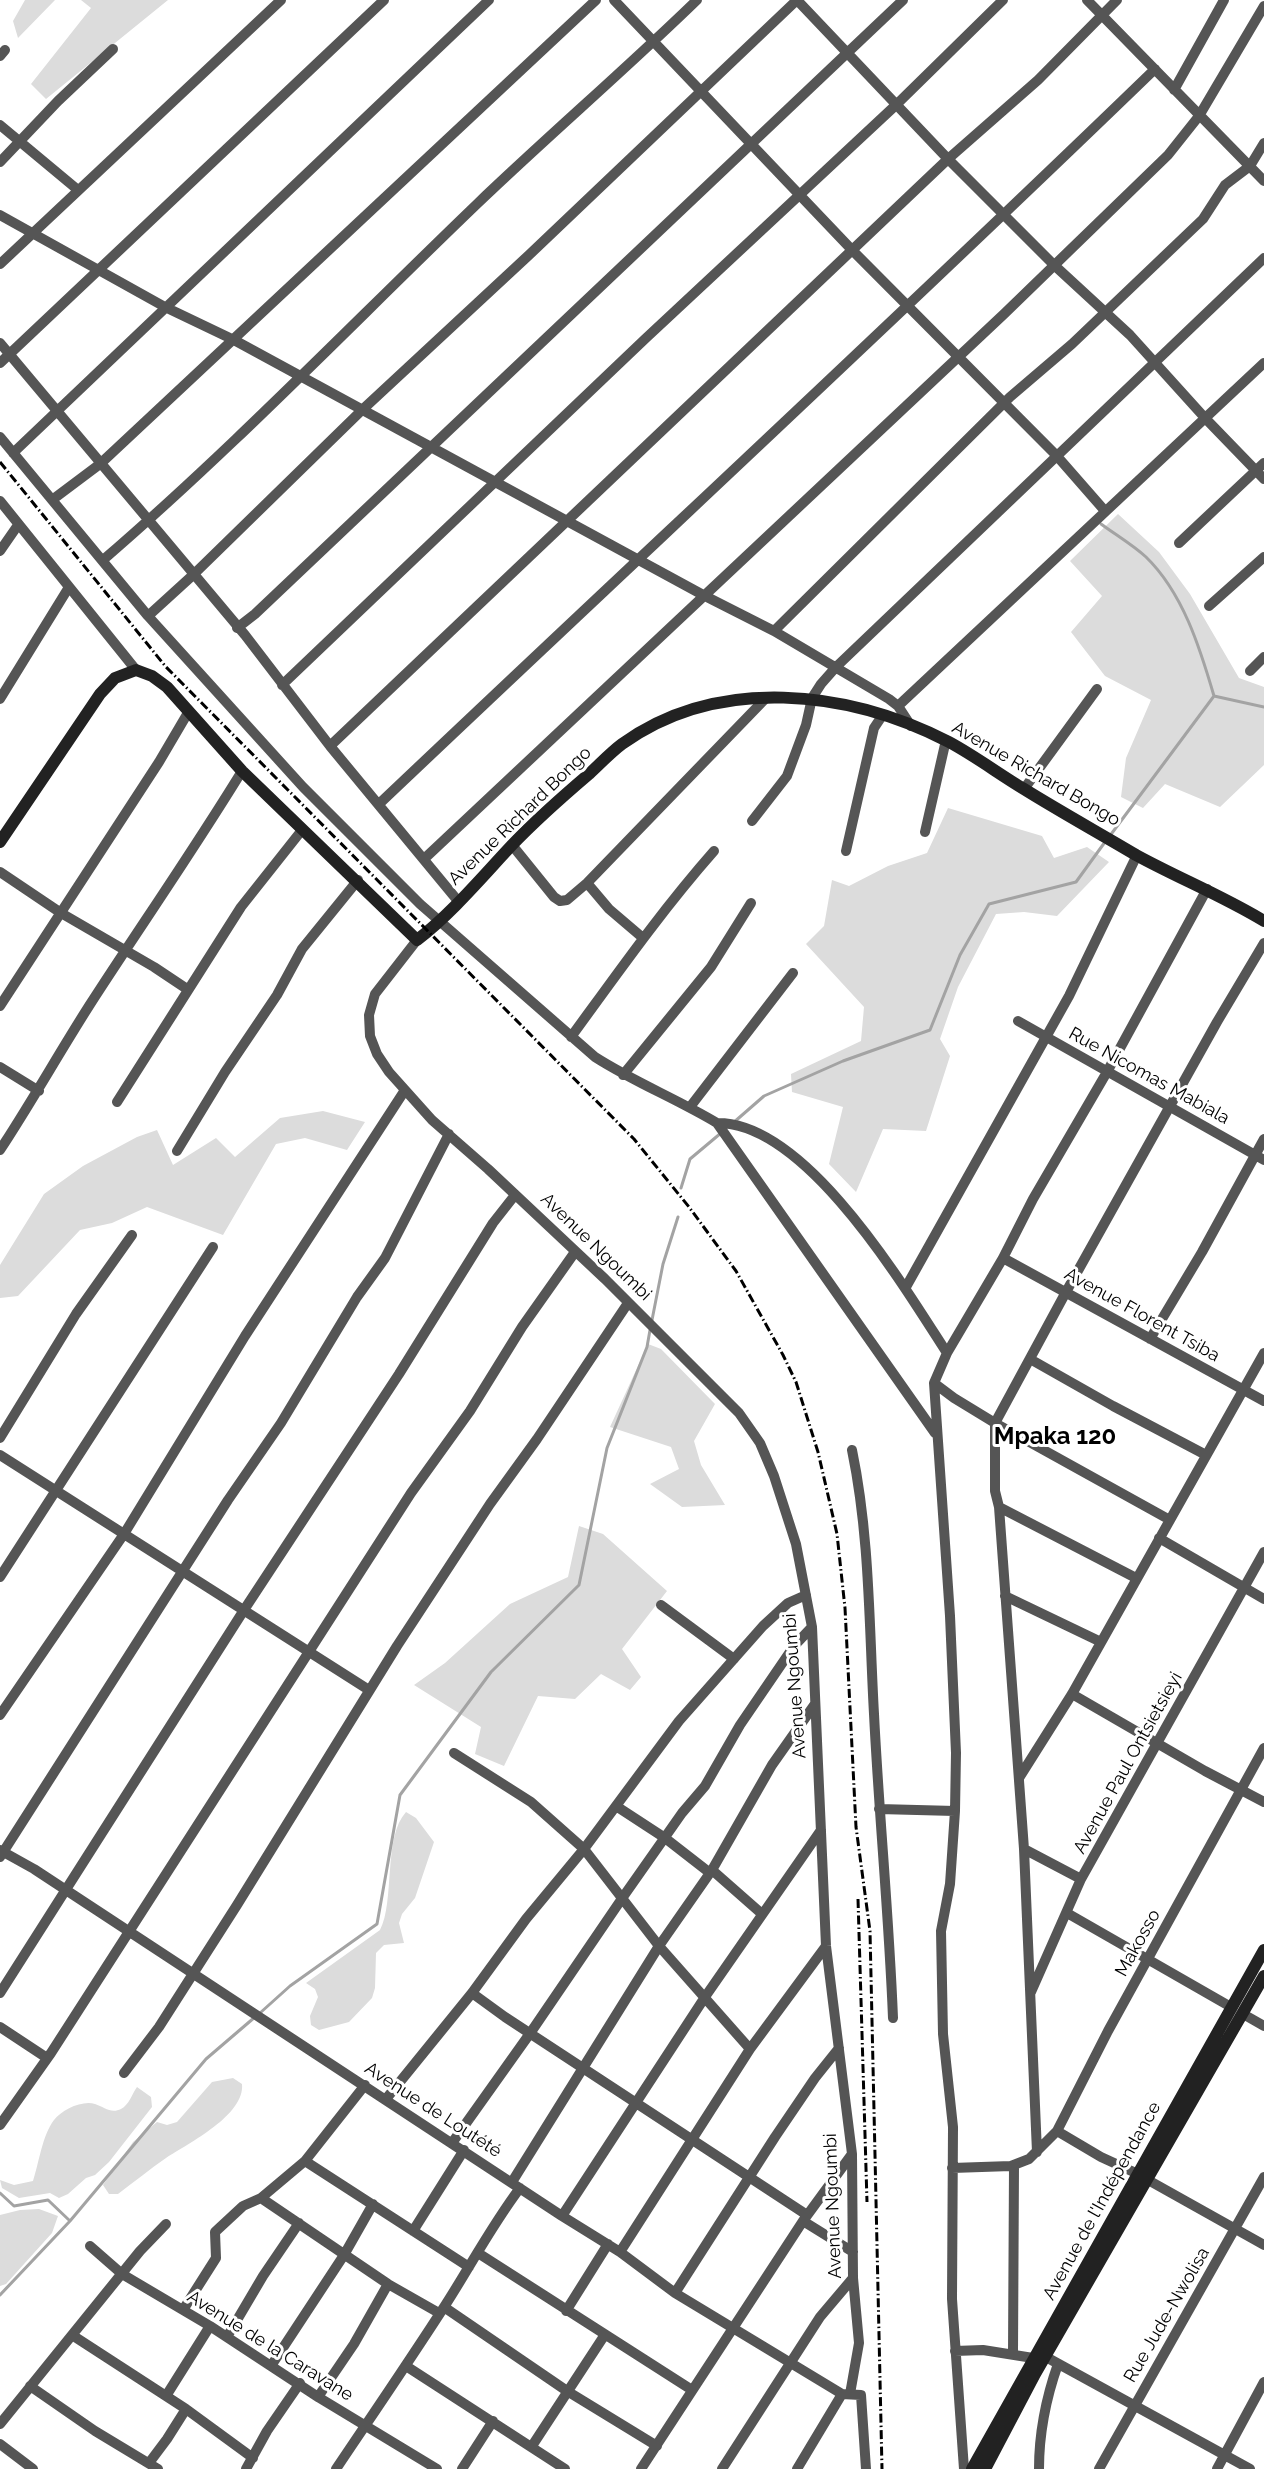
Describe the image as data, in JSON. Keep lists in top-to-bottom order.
{
  "streets": {
    "street": [
      "Avenue Richard Bongo",
      "Rue Nicomas Mabiala",
      "Avenue Ngoumbi",
      "Avenue Florent Tsiba",
      "Avenue Paul Ontsietsieyi",
      "Makosso",
      "Avenue de Loutété",
      "Avenue de l'Indépendance",
      "Rue Jude-Nwolisa",
      "Avenue de la Caravane"
    ]
  },
  "crossings": [
    ["Avenue Richard Bongo", "Avenue Ngoumbi"],
    ["Avenue Ngoumbi", "Avenue de Loutété"]
  ],
  "districts": ["Mpaka 120"]
}
